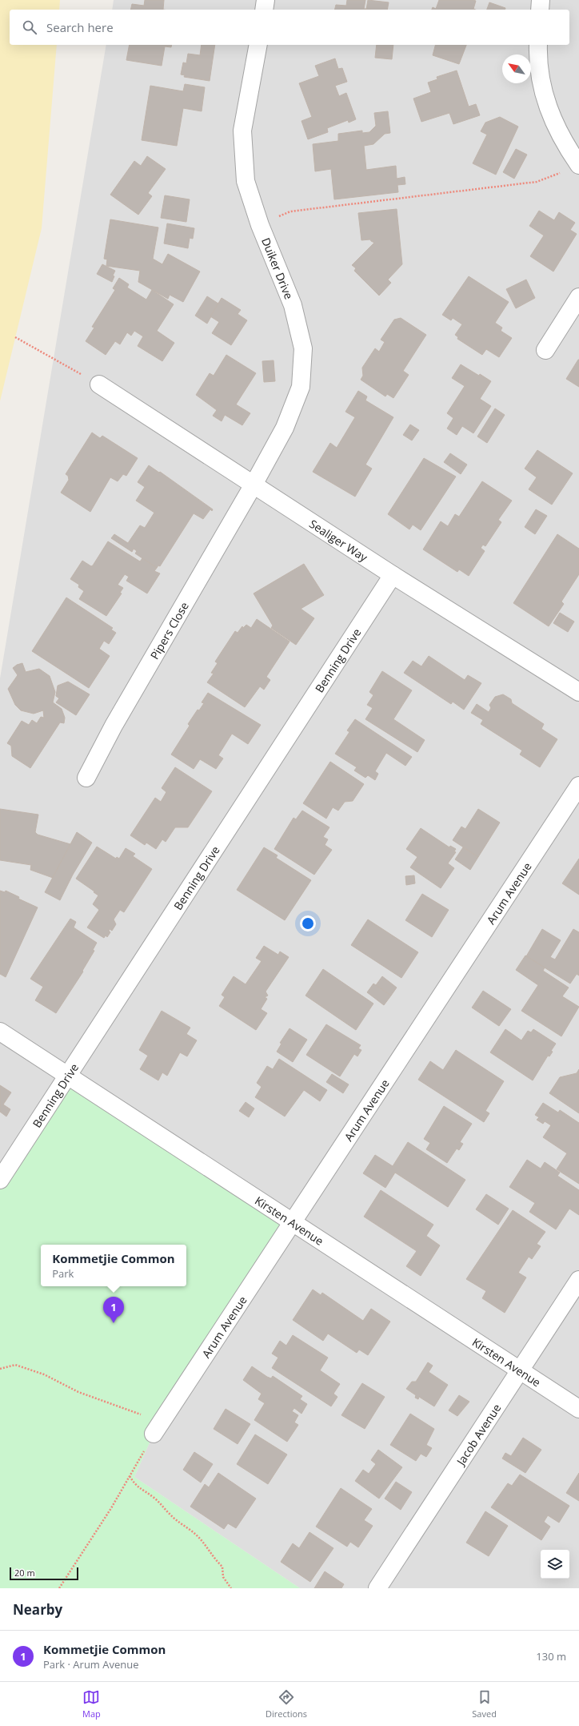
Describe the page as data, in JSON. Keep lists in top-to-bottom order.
{
  "streets": {
    "street": [
      "Duiker Drive",
      "Sealiger Way",
      "Pipers Close",
      "Benning Drive",
      "Arum Avenue",
      "Kirsten Avenue",
      "Jacob Avenue"
    ]
  },
  "crossings": [
    ["Duiker Drive", "Sealiger Way"],
    ["Duiker Drive", "Pipers Close"],
    ["Sealiger Way", "Pipers Close"],
    ["Sealiger Way", "Benning Drive"],
    ["Benning Drive", "Kirsten Avenue"],
    ["Arum Avenue", "Kirsten Avenue"],
    ["Kirsten Avenue", "Jacob Avenue"]
  ],
  "scale_bar": "20 m",
  "north": "top left",
  "page": {
    "search": "Search here",
    "popup": ["Kommetjie Common", "Park"],
    "pins": "1",
    "scale": "20 m",
    "heading": "Nearby",
    "list": [
      {
        "mark": "1",
        "name": "Kommetjie Common",
        "note": "Park · Arum Avenue",
        "value": "130 m"
      }
    ],
    "nav": ["Map", "Directions", "Saved"]
  }
}
